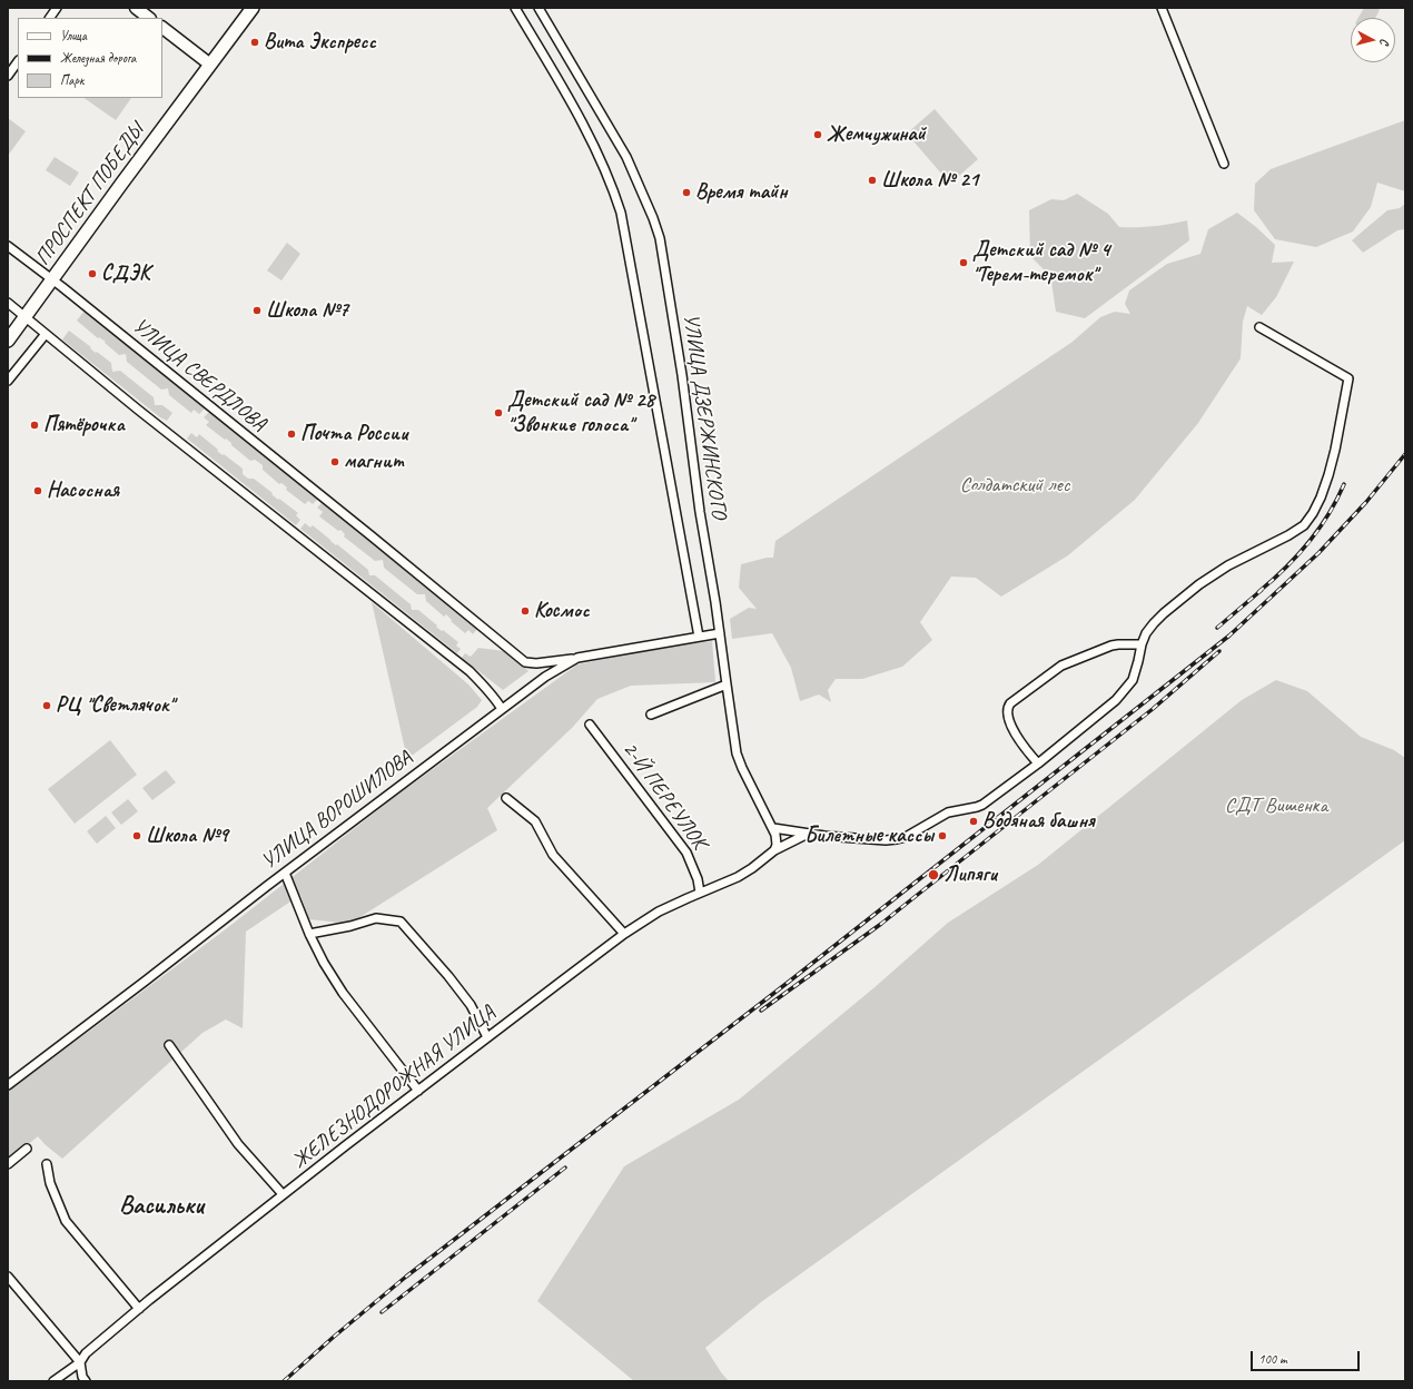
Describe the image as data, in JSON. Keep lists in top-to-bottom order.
{
  "streets": {
    "main road": ["ПРОСПЕКТ ПОБЕДЫ"],
    "street": [
      "УЛИЦА СВЕРДЛОВА",
      "УЛИЦА ДЗЕРЖИНСКОГО",
      "2-Й ПЕРЕУЛОК",
      "УЛИЦА ВОРОШИЛОВА",
      "ЖЕЛЕЗНОДОРОЖНАЯ УЛИЦА"
    ]
  },
  "crossings": [
    ["ПРОСПЕКТ ПОБЕДЫ", "УЛИЦА СВЕРДЛОВА"],
    ["УЛИЦА СВЕРДЛОВА", "УЛИЦА ВОРОШИЛОВА"],
    ["УЛИЦА ДЗЕРЖИНСКОГО", "УЛИЦА ВОРОШИЛОВА"],
    ["УЛИЦА ДЗЕРЖИНСКОГО", "ЖЕЛЕЗНОДОРОЖНАЯ УЛИЦА"],
    ["2-Й ПЕРЕУЛОК", "ЖЕЛЕЗНОДОРОЖНАЯ УЛИЦА"]
  ],
  "districts": ["Васильки"],
  "parks": ["Солдатский лес", "СДТ Вишенка"],
  "places": [
    "Вита Экспресс",
    "Жемчужинай",
    "Школа № 21",
    "Время тайн",
    "Детский сад № 4 \"Терем-теремок\"",
    "СДЭК",
    "Школа №7",
    "Детский сад № 28 \"Звонкие голоса\"",
    "Пятёрочка",
    "Почта России",
    "магнит",
    "Насосная",
    "Космос",
    "РЦ \"Светлячок\"",
    "Водяная башня",
    "Школа №9",
    "Билетные кассы",
    "Липяги"
  ],
  "legend": ["Улица", "Железная дорога", "Парк"],
  "scale_bar": "100 m",
  "north": "right"
}
